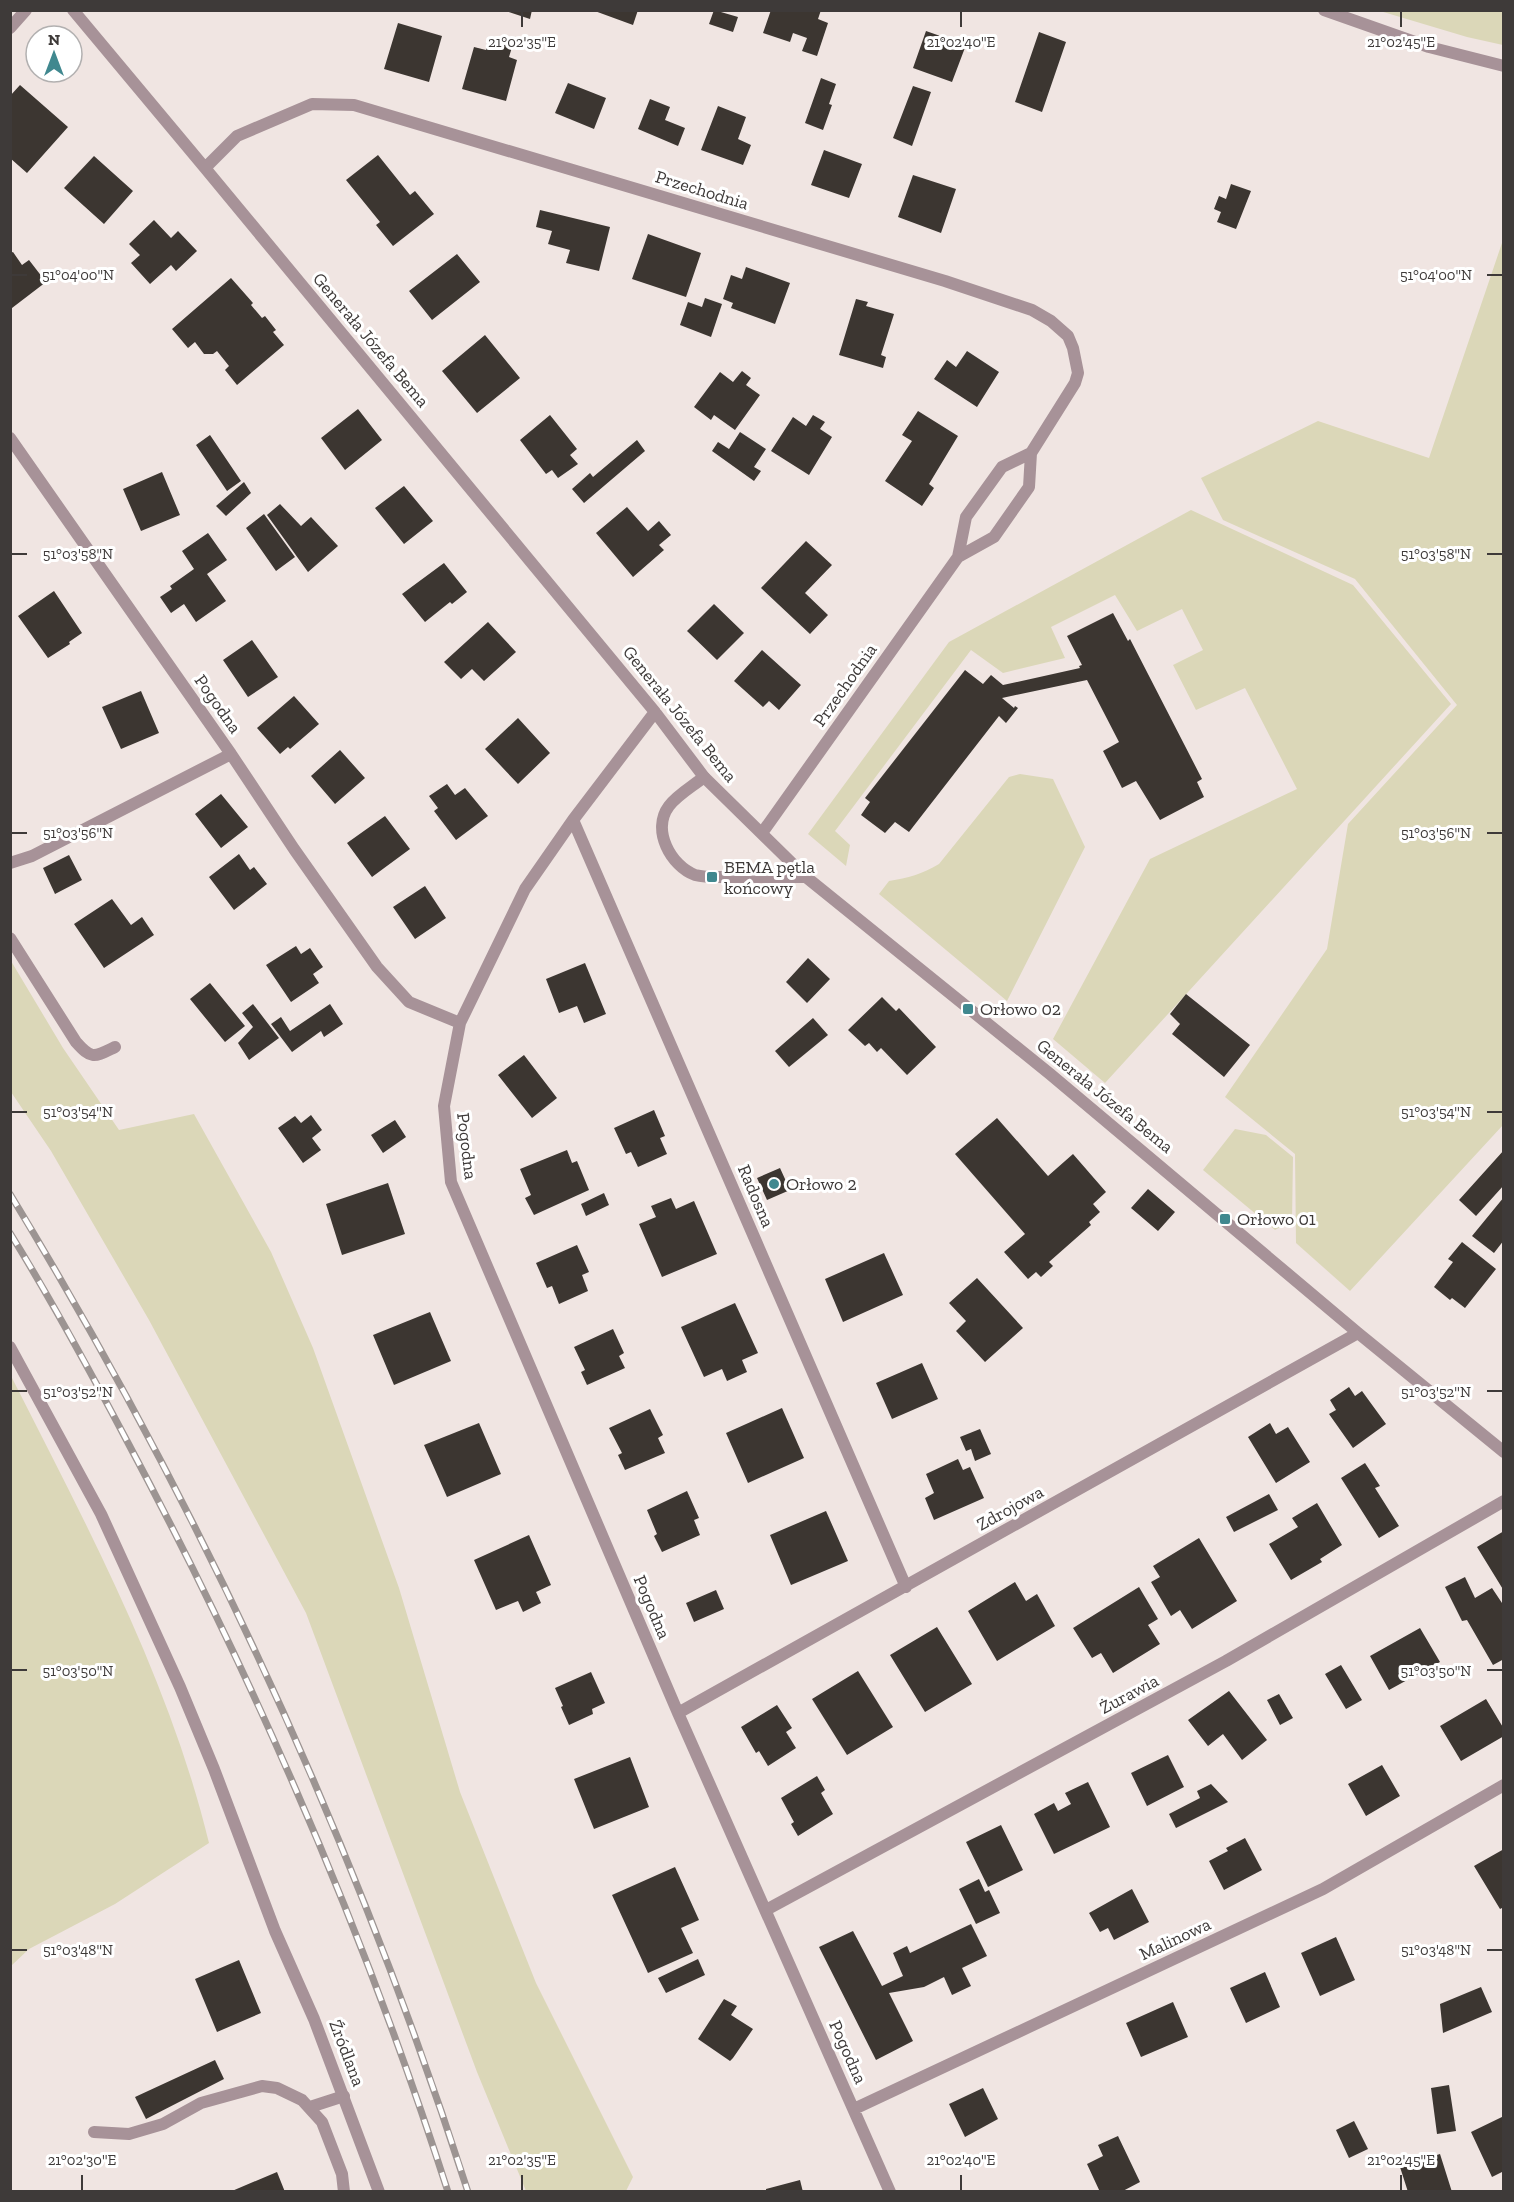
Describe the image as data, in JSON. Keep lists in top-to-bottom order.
{
  "streets": {
    "street": [
      "Przechodnia",
      "Generała Józefa Bema",
      "Pogodna",
      "Radosna",
      "Zdrojowa",
      "Żurawia",
      "Malinowa",
      "Źródlana"
    ]
  },
  "crossings": [
    ["Przechodnia", "Generała Józefa Bema"],
    ["Generała Józefa Bema", "Pogodna"],
    ["Generała Józefa Bema", "Zdrojowa"],
    ["Pogodna", "Radosna"],
    ["Pogodna", "Zdrojowa"],
    ["Pogodna", "Żurawia"],
    ["Pogodna", "Malinowa"],
    ["Radosna", "Zdrojowa"]
  ],
  "places": {
    "transit": ["BEMA pętla końcowy", "Orłowo 02", "Orłowo 01"],
    "other": ["Orłowo 2"]
  },
  "north": "top",
  "coordinates": [
    "21°02'35\"E",
    "21°02'40\"E",
    "21°02'45\"E",
    "51°04'00\"N",
    "51°03'58\"N",
    "51°03'56\"N",
    "51°03'54\"N",
    "51°03'52\"N",
    "51°03'50\"N",
    "51°03'48\"N",
    "21°02'30\"E"
  ]
}
